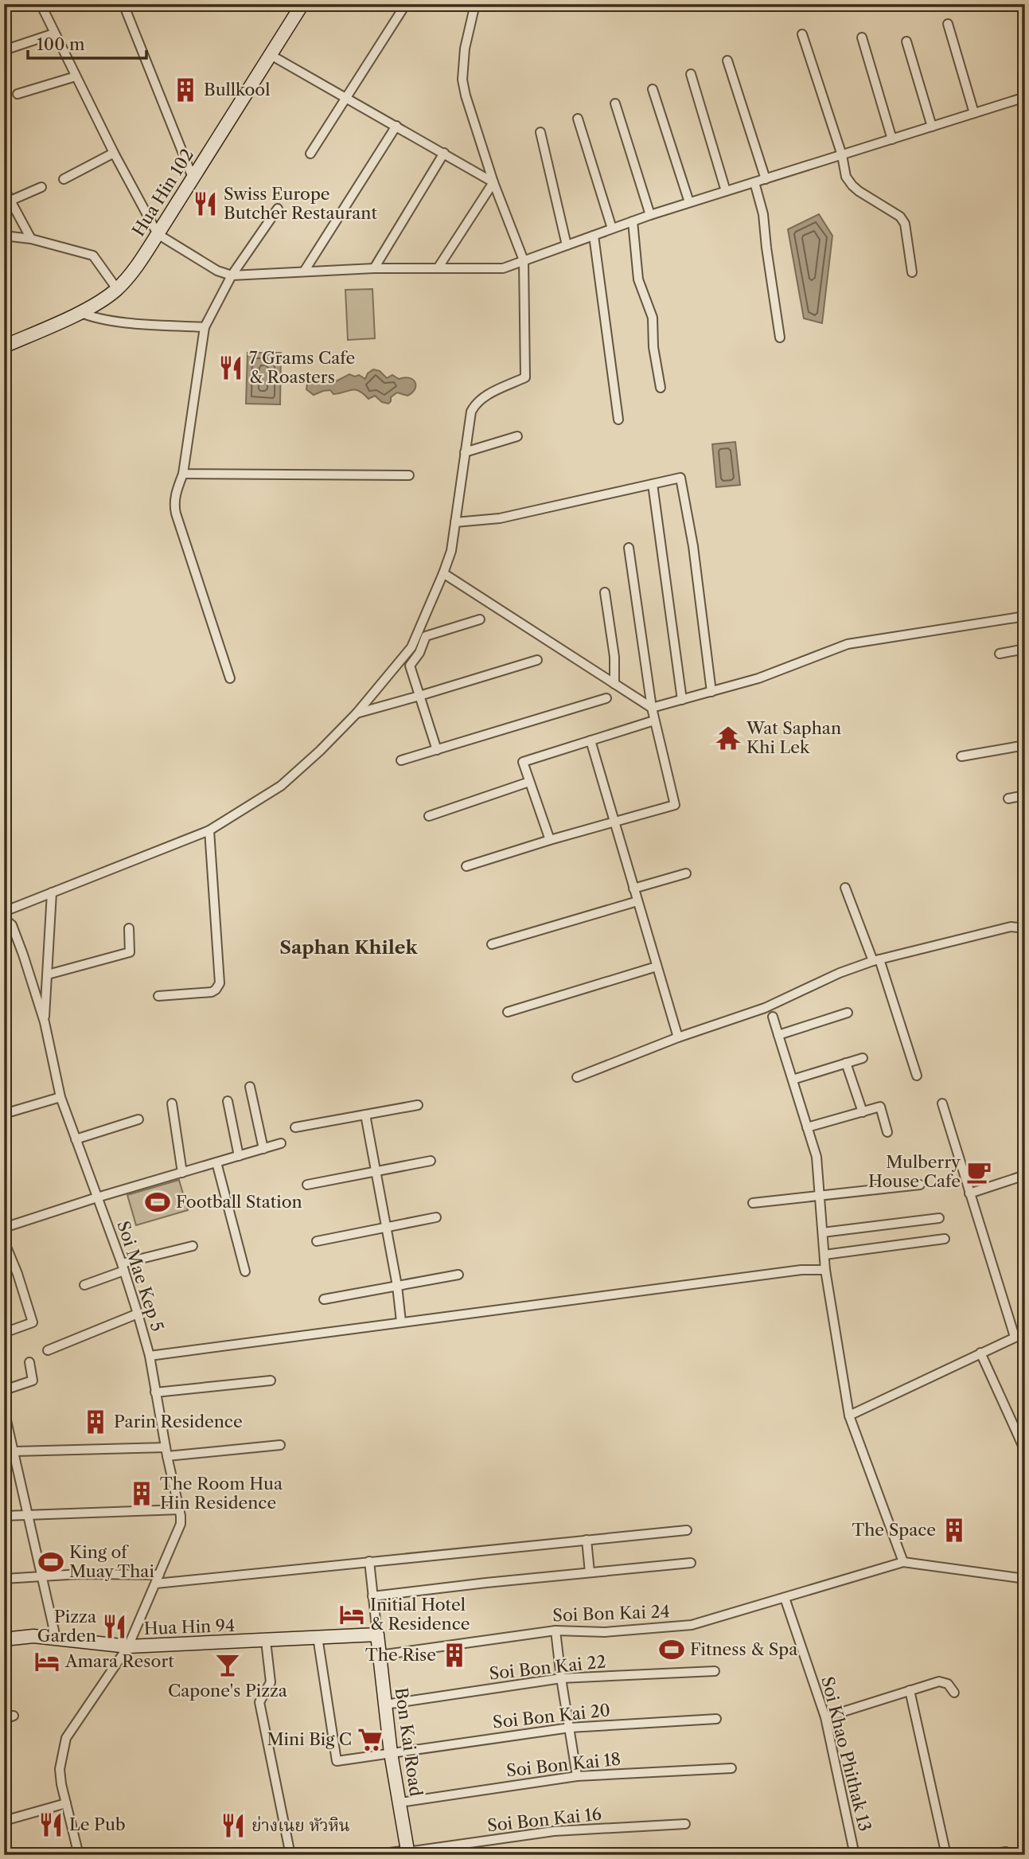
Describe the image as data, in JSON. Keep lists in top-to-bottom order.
{
  "streets": {
    "street": [
      "Hua Hin 102",
      "Soi Mae Kep 5",
      "Soi Bon Kai 24",
      "Hua Hin 94",
      "Soi Bon Kai 22",
      "Soi Bon Kai 20",
      "Bon Kai Road",
      "Soi Khao Phithak 13",
      "Soi Bon Kai 18",
      "Soi Bon Kai 16"
    ]
  },
  "crossings": [
    ["Soi Mae Kep 5", "Hua Hin 94"],
    ["Soi Bon Kai 24", "Bon Kai Road"],
    ["Soi Bon Kai 24", "Soi Khao Phithak 13"],
    ["Hua Hin 94", "Soi Bon Kai 20"],
    ["Hua Hin 94", "Bon Kai Road"],
    ["Soi Bon Kai 22", "Bon Kai Road"],
    ["Soi Bon Kai 20", "Bon Kai Road"],
    ["Bon Kai Road", "Soi Bon Kai 18"],
    ["Bon Kai Road", "Soi Bon Kai 16"]
  ],
  "districts": ["Saphan Khilek"],
  "places": {
    "building": [
      "Bullkool",
      "Parin Residence",
      "The Room Hua Hin Residence",
      "The Space",
      "The Rise"
    ],
    "restaurant": [
      "Swiss Europe Butcher Restaurant",
      "7 Grams Cafe & Roasters",
      "Pizza Garden",
      "Le Pub",
      "ย่างเนย หัวหิน"
    ],
    "temple": ["Wat Saphan Khi Lek"],
    "cafe": ["Mulberry House Cafe"],
    "sports": ["Football Station", "King of Muay Thai", "Fitness & Spa"],
    "hotel": ["Initial Hotel & Residence", "Amara Resort"],
    "bar": ["Capone's Pizza"],
    "supermarket": ["Mini Big C"]
  },
  "scale_bar": "100 m"
}
